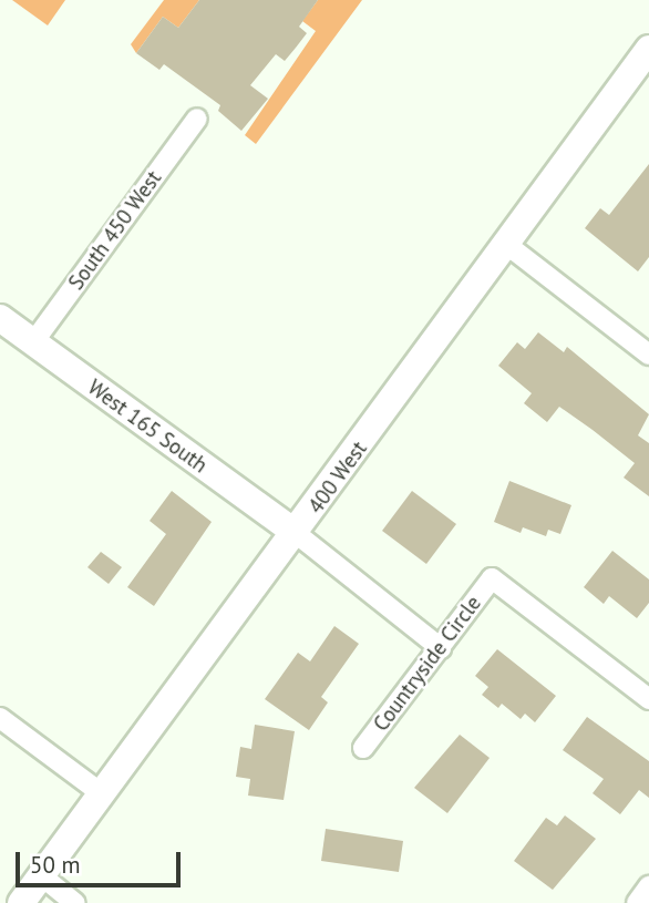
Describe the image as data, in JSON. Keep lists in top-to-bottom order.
{
  "streets": {
    "main road": ["West 165 South", "400 West"],
    "street": ["South 450 West", "Countryside Circle"]
  },
  "crossings": [
    ["South 450 West", "West 165 South"],
    ["West 165 South", "400 West"]
  ],
  "scale_bar": "50 m"
}
